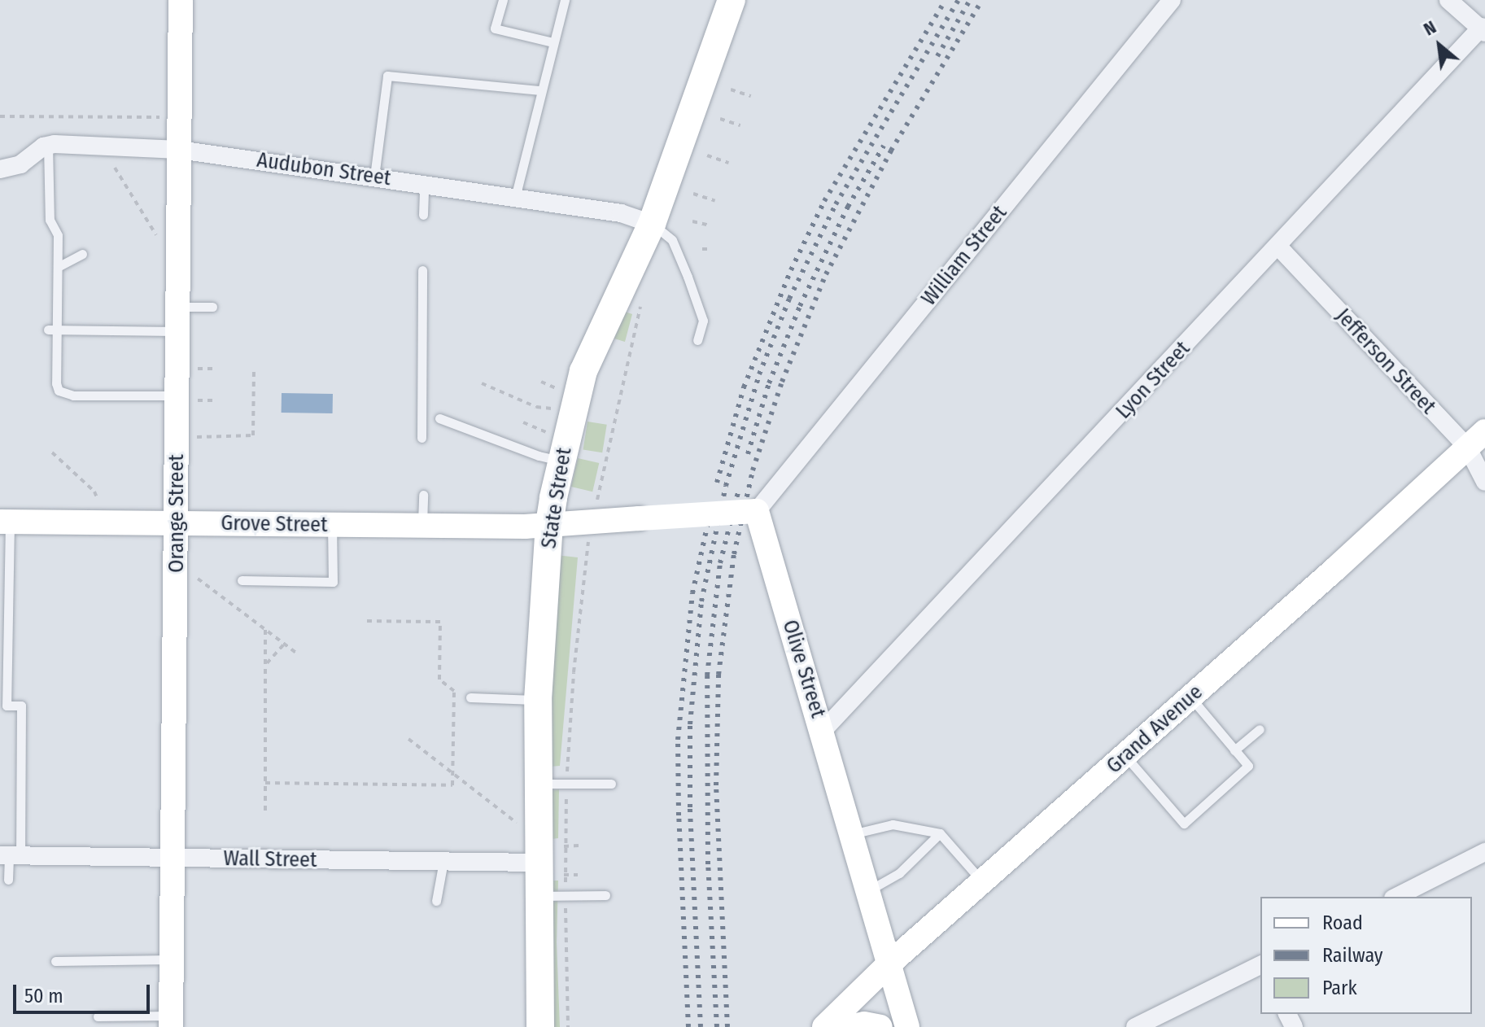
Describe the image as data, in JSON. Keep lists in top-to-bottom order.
{
  "streets": {
    "main road": [
      "State Street",
      "Orange Street",
      "Grove Street",
      "Olive Street",
      "Grand Avenue"
    ],
    "street": [
      "Audubon Street",
      "William Street",
      "Jefferson Street",
      "Lyon Street",
      "Wall Street"
    ]
  },
  "crossings": [
    ["Audubon Street", "State Street"],
    ["Audubon Street", "Orange Street"],
    ["William Street", "Olive Street"],
    ["Jefferson Street", "Lyon Street"],
    ["Jefferson Street", "Grand Avenue"],
    ["Lyon Street", "Olive Street"],
    ["State Street", "Grove Street"],
    ["State Street", "Wall Street"],
    ["Orange Street", "Grove Street"],
    ["Orange Street", "Wall Street"],
    ["Olive Street", "Grand Avenue"]
  ],
  "legend": ["Road", "Railway", "Park"],
  "scale_bar": "50 m",
  "north": "top left"
}
